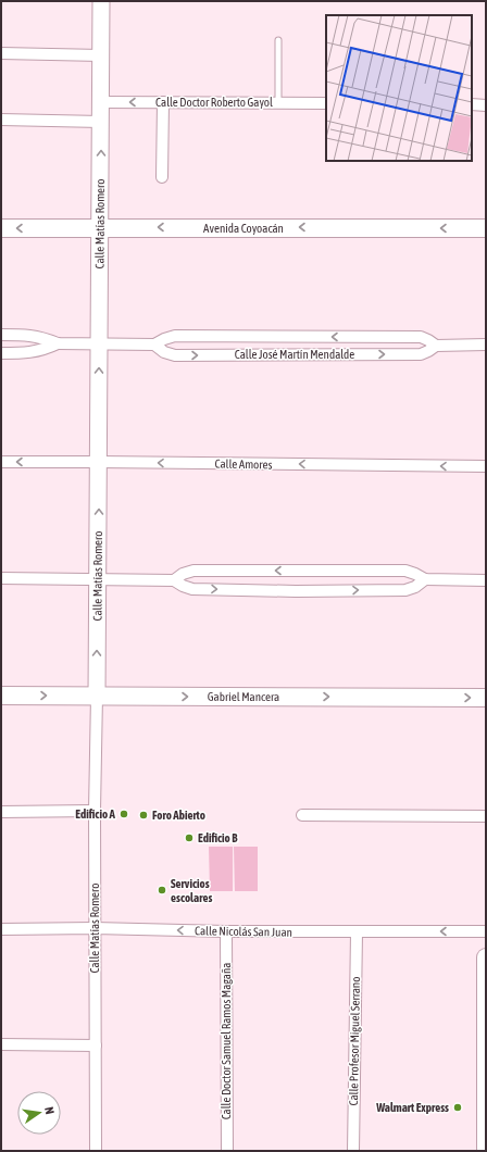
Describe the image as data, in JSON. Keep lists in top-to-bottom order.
{
  "streets": {
    "main road": ["Avenida Coyoacán", "Gabriel Mancera"],
    "street": [
      "Calle Doctor Roberto Gayol",
      "Calle Matías Romero",
      "Calle José Martín Mendalde",
      "Calle Amores",
      "Calle Nicolás San Juan",
      "Calle Doctor Samuel Ramos Magaña",
      "Calle Profesor Miguel Serrano"
    ]
  },
  "crossings": [
    ["Calle Doctor Roberto Gayol", "Calle Matías Romero"],
    ["Calle Matías Romero", "Avenida Coyoacán"],
    ["Calle Matías Romero", "Calle José Martín Mendalde"],
    ["Calle Matías Romero", "Calle Amores"],
    ["Calle Matías Romero", "Gabriel Mancera"],
    ["Calle Matías Romero", "Calle Nicolás San Juan"],
    ["Calle Nicolás San Juan", "Calle Doctor Samuel Ramos Magaña"],
    ["Calle Nicolás San Juan", "Calle Profesor Miguel Serrano"]
  ],
  "one_way": [
    "Calle Matías Romero",
    "Avenida Coyoacán",
    "Calle Amores",
    "Gabriel Mancera",
    "Calle Nicolás San Juan"
  ],
  "places": [
    "Edificio A",
    "Foro Abierto",
    "Edificio B",
    "Servicios escolares",
    "Walmart Express"
  ],
  "north": "right"
}
